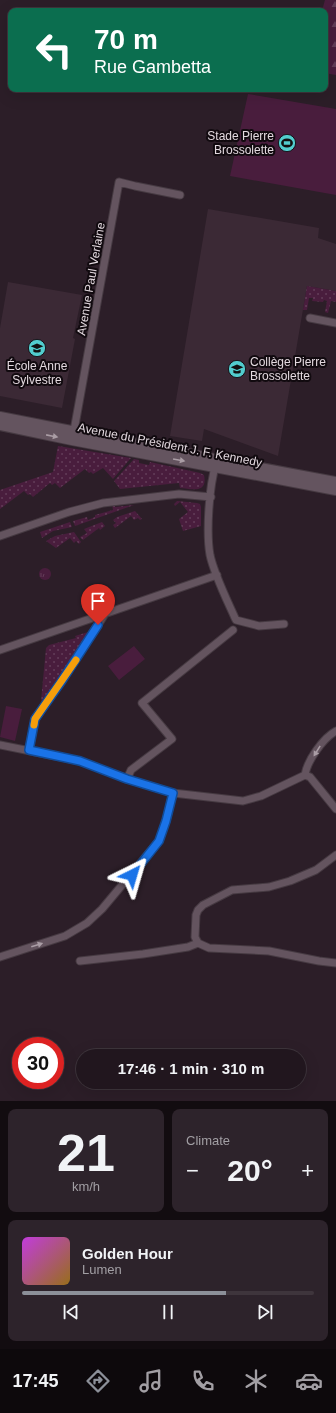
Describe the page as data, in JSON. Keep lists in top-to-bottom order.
{
  "streets": {
    "main road": ["Avenue du Président J. F. Kennedy"],
    "street": ["Avenue Paul Verlaine"]
  },
  "crossings": [
    ["Avenue Paul Verlaine", "Avenue du Président J. F. Kennedy"]
  ],
  "places": {
    "sports": ["Stade Pierre Brossolette"],
    "school or university": ["École Anne Sylvestre", "Collège Pierre Brossolette"]
  },
  "page": {
    "turn": ["70 m", "Rue Gambetta"],
    "limit": "30",
    "trip": "17:46 · 1 min · 310 m",
    "tile": [
      ["21", "km/h"],
      "Climate"
    ],
    "heat": ["−", "20°", "+"],
    "song": ["Golden Hour", "Lumen"],
    "tabs": "17:45"
  }
}
